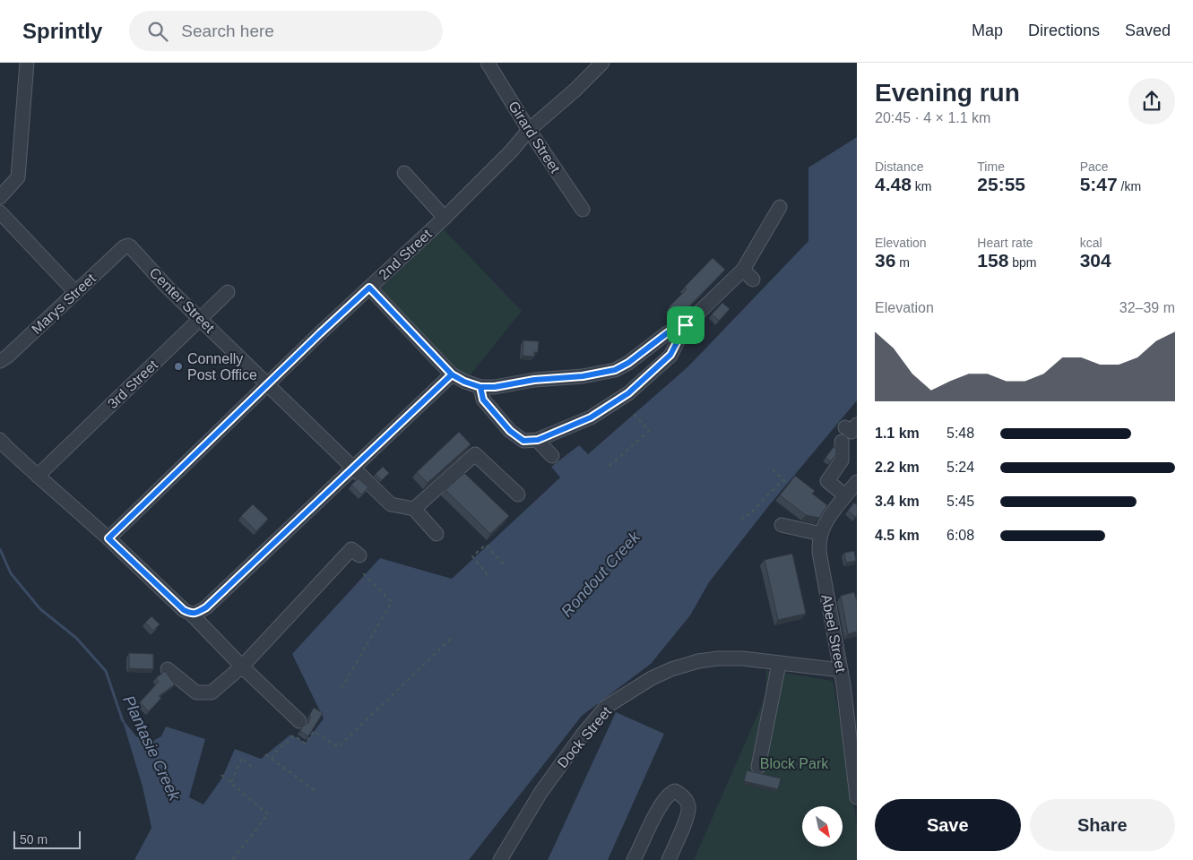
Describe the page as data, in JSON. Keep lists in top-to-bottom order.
{
  "streets": {
    "street": [
      "Girard Street",
      "2nd Street",
      "Center Street",
      "Marys Street",
      "3rd Street",
      "Abeel Street",
      "Dock Street"
    ]
  },
  "crossings": [
    ["Girard Street", "2nd Street"],
    ["2nd Street", "Center Street"],
    ["Center Street", "Marys Street"],
    ["Center Street", "3rd Street"],
    ["Abeel Street", "Dock Street"]
  ],
  "water": ["Rondout Creek", "Plantasie Creek"],
  "parks": ["Block Park"],
  "places": ["Connelly Post Office"],
  "scale_bar": "50 m",
  "north": "bottom right",
  "page": {
    "header": "Sprintly",
    "search": "Search here",
    "nav": ["Map", "Directions", "Saved"],
    "heading": ["Evening run", "20:45 · 4 × 1.1 km"],
    "stats": [
      ["Distance", "4.48 km"],
      ["Time", "25:55"],
      ["Pace", "5:47 /km"],
      ["Elevation", "36 m"],
      ["Heart rate", "158 bpm"],
      ["kcal", "304"]
    ],
    "chart": ["Elevation", "32–39 m"],
    "list": [
      {
        "name": "1.1 km",
        "note": "5:48"
      },
      {
        "name": "2.2 km",
        "note": "5:24"
      },
      {
        "name": "3.4 km",
        "note": "5:45"
      },
      {
        "name": "4.5 km",
        "note": "6:08"
      }
    ],
    "buttons": ["Save", "Share"],
    "scale": "50 m"
  }
}
